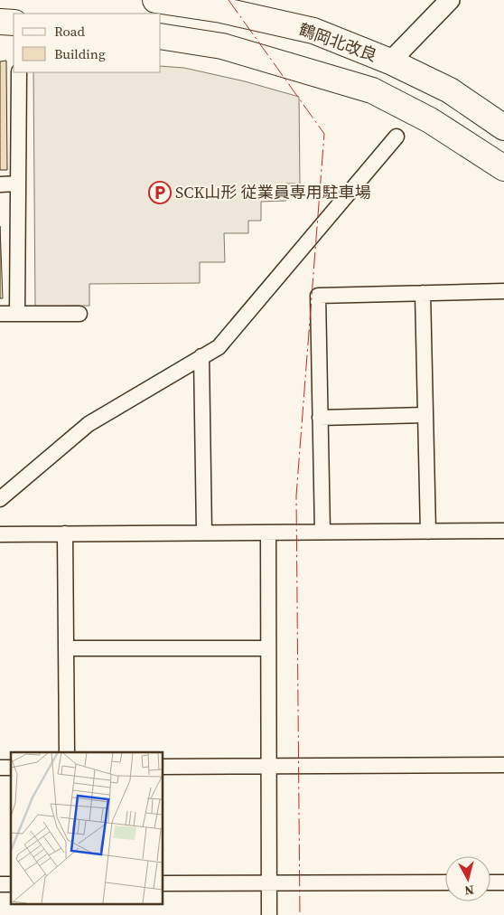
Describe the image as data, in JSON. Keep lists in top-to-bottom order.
{
  "streets": {
    "highway": ["鶴岡北改良"]
  },
  "places": {
    "parking": ["SCK山形 従業員専用駐車場"]
  },
  "legend": ["Road", "Building"],
  "north": "bottom"
}
